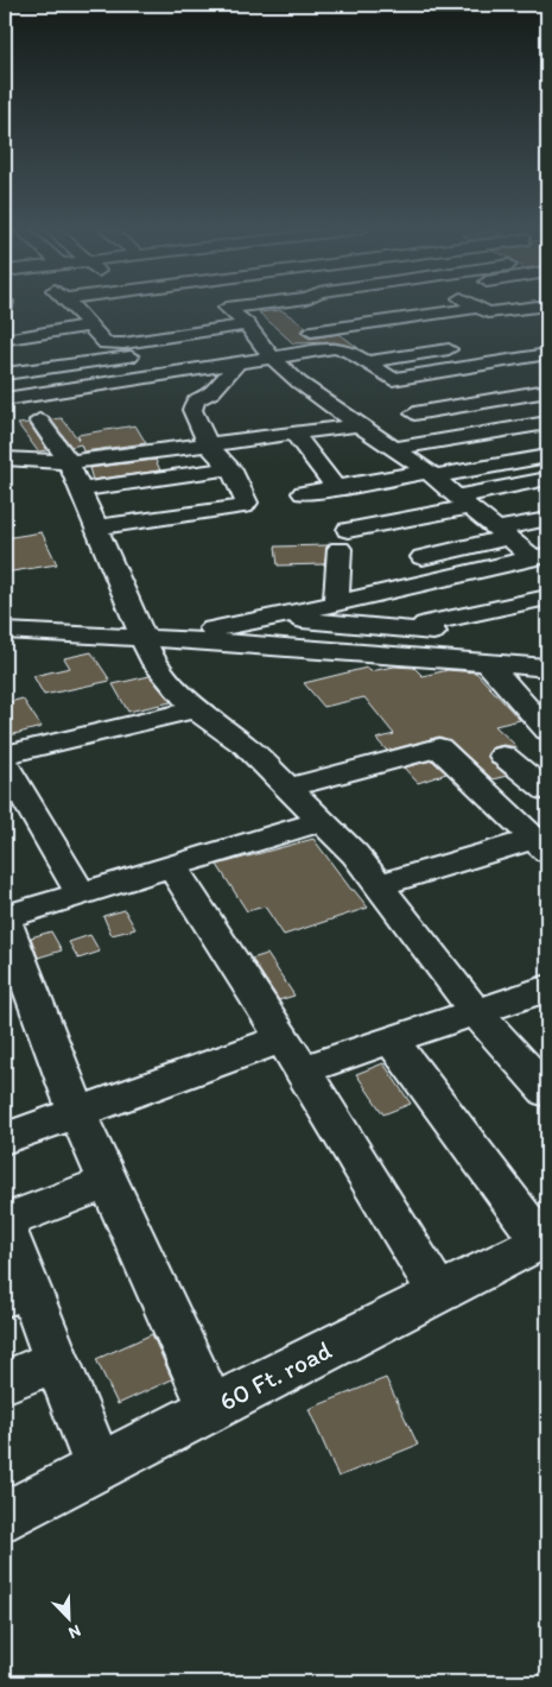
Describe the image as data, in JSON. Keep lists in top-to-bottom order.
{
  "streets": {
    "street": ["60 Ft. road"]
  },
  "north": "bottom right"
}
